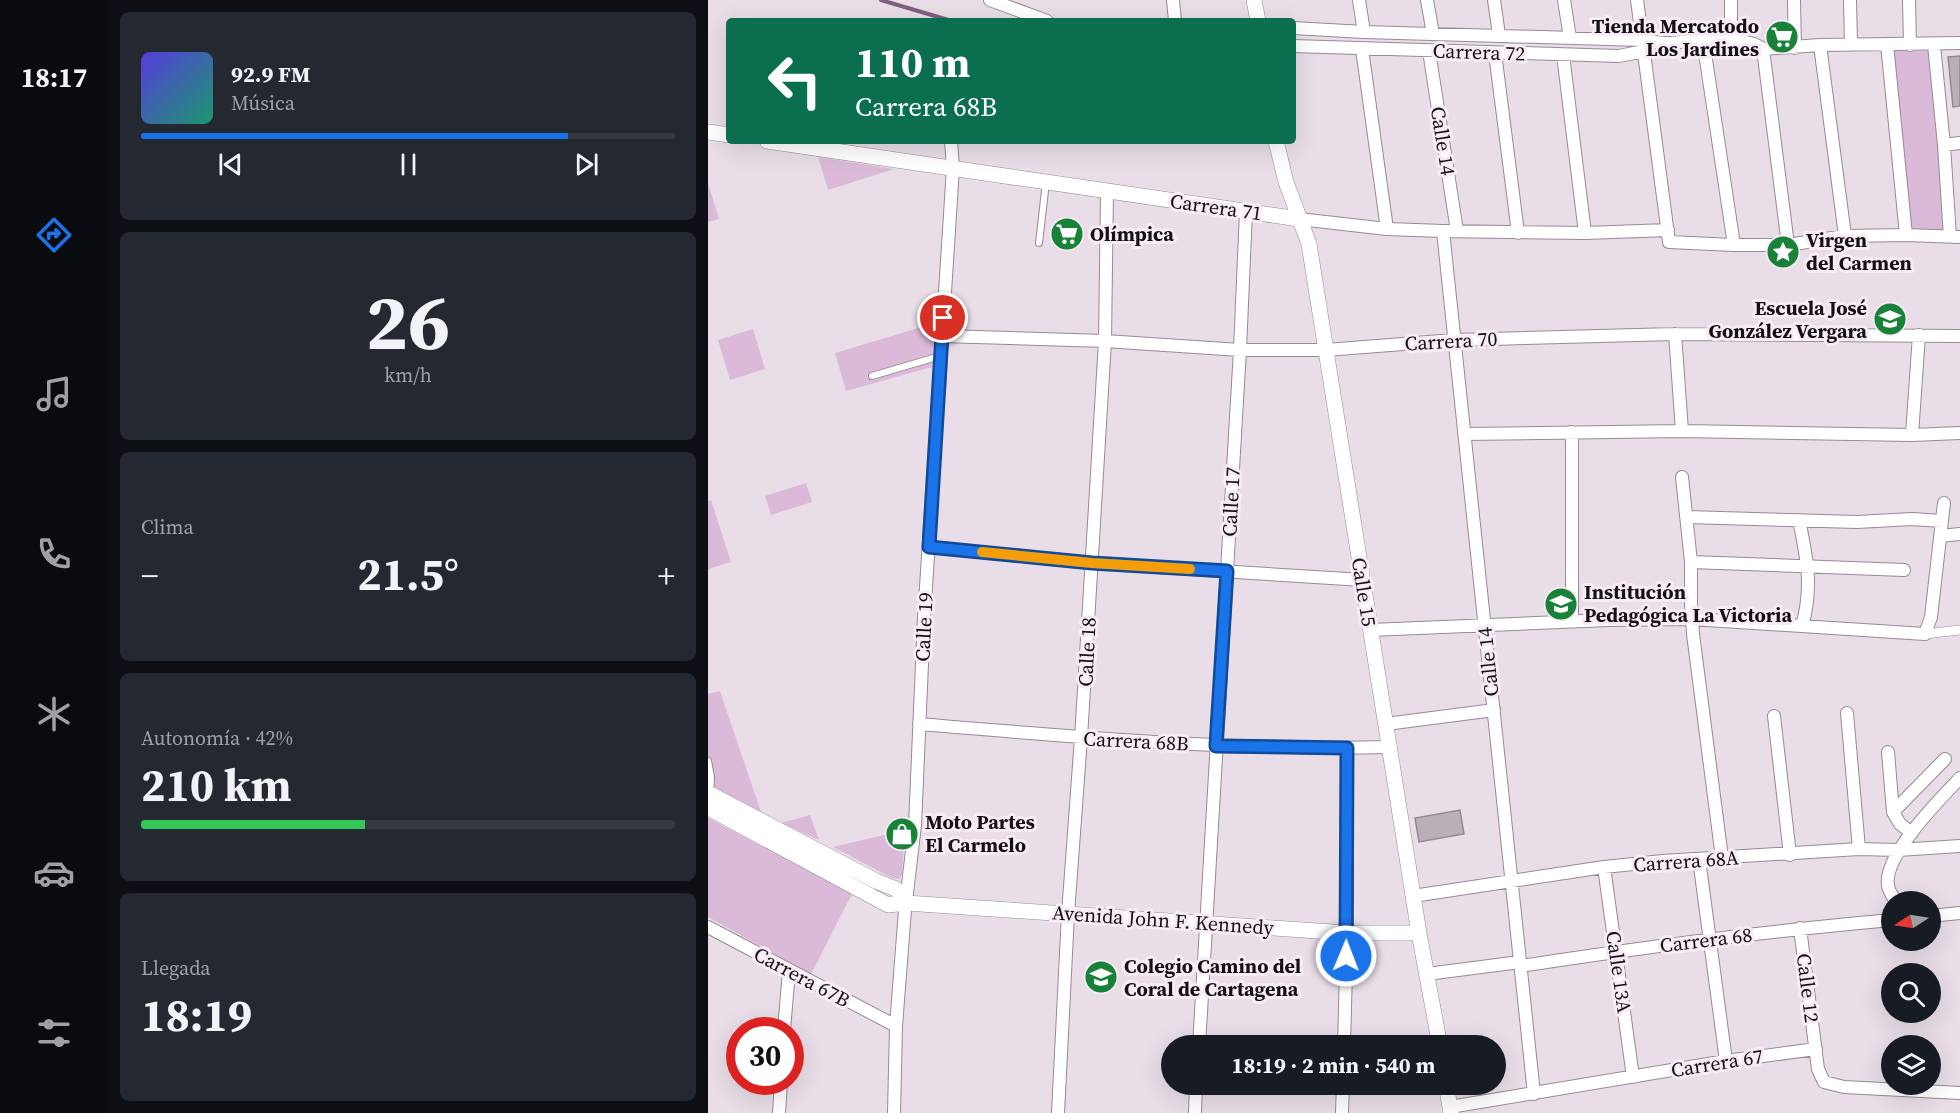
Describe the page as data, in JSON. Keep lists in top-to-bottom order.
{
  "streets": {
    "street": [
      "Carrera 72",
      "Calle 14",
      "Carrera 71",
      "Carrera 70",
      "Calle 17",
      "Calle 15",
      "Calle 19",
      "Calle 18",
      "Carrera 68B",
      "Carrera 68A",
      "Avenida John F. Kennedy",
      "Carrera 68",
      "Calle 13A",
      "Carrera 67B",
      "Calle 12",
      "Carrera 67"
    ]
  },
  "crossings": [
    ["Carrera 72", "Calle 14"],
    ["Calle 14", "Carrera 71"],
    ["Calle 14", "Carrera 70"],
    ["Calle 14", "Carrera 68A"],
    ["Calle 14", "Carrera 68"],
    ["Calle 14", "Carrera 67"],
    ["Carrera 71", "Calle 17"],
    ["Carrera 71", "Calle 15"],
    ["Carrera 71", "Calle 19"],
    ["Carrera 71", "Calle 18"],
    ["Carrera 70", "Calle 17"],
    ["Carrera 70", "Calle 15"],
    ["Carrera 70", "Calle 19"],
    ["Carrera 70", "Calle 18"],
    ["Calle 17", "Carrera 68B"],
    ["Calle 17", "Avenida John F. Kennedy"],
    ["Calle 15", "Carrera 68B"],
    ["Calle 15", "Carrera 68A"],
    ["Calle 15", "Avenida John F. Kennedy"],
    ["Calle 15", "Carrera 68"],
    ["Calle 19", "Carrera 68B"],
    ["Calle 19", "Avenida John F. Kennedy"],
    ["Calle 19", "Carrera 67B"],
    ["Calle 18", "Carrera 68B"],
    ["Calle 18", "Avenida John F. Kennedy"],
    ["Carrera 68A", "Calle 13A"],
    ["Carrera 68", "Calle 13A"],
    ["Carrera 68", "Calle 12"],
    ["Calle 13A", "Carrera 67"],
    ["Calle 12", "Carrera 67"]
  ],
  "places": {
    "supermarket": ["Tienda Mercatodo Los Jardines", "Olímpica"],
    "place": ["Virgen del Carmen"],
    "school or university": ["Escuela José González Vergara", "Institución Pedagógica La Victoria", "Colegio Camino del Coral de Cartagena"],
    "shop": ["Moto Partes El Carmelo"]
  },
  "north": "left",
  "page": {
    "tabs": "18:17",
    "turn": ["110 m", "Carrera 68B"],
    "song": ["92.9 FM", "Música"],
    "tile": [
      ["26", "km/h"],
      "Clima",
      ["Autonomía · 42%", "210 km"],
      ["Llegada", "18:19"]
    ],
    "heat": ["−", "21.5°", "+"],
    "limit": "30",
    "trip": "18:19 · 2 min · 540 m"
  }
}
